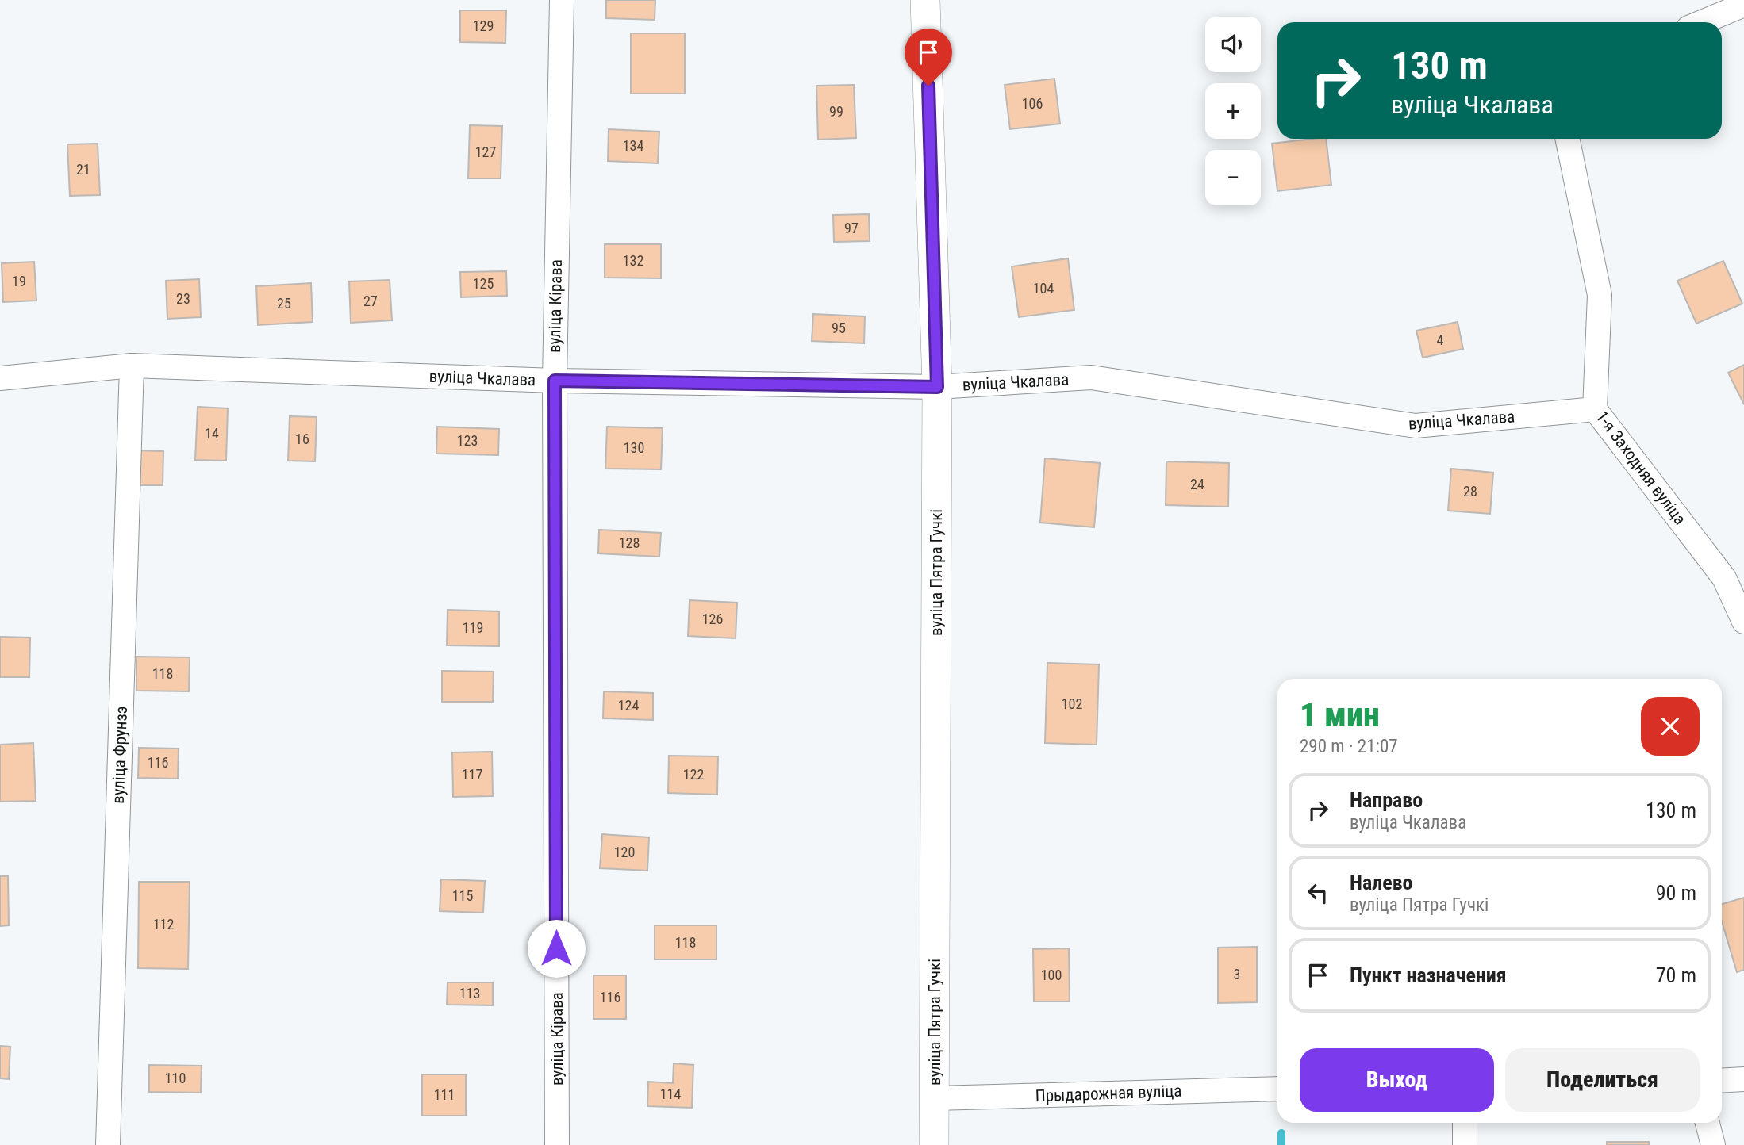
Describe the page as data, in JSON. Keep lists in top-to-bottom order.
{
  "streets": {
    "street": [
      "вуліца Кірава",
      "вуліца Чкалава",
      "1-я Заходняя вуліца",
      "вуліца Пятра Гучкі",
      "вуліца Фрунзэ",
      "Прыдарожная вуліца"
    ]
  },
  "crossings": [
    ["вуліца Кірава", "вуліца Чкалава"],
    ["вуліца Чкалава", "1-я Заходняя вуліца"],
    ["вуліца Чкалава", "вуліца Пятра Гучкі"],
    ["вуліца Чкалава", "вуліца Фрунзэ"],
    ["вуліца Пятра Гучкі", "Прыдарожная вуліца"]
  ],
  "house_numbers": [
    "129",
    "106",
    "99",
    "134",
    "127",
    "21",
    "97",
    "132",
    "19",
    "125",
    "104",
    "23",
    "27",
    "25",
    "95",
    "4",
    "14",
    "16",
    "123",
    "130",
    "24",
    "28",
    "128",
    "126",
    "119",
    "118",
    "102",
    "124",
    "116",
    "117",
    "122",
    "120",
    "115",
    "112",
    "118",
    "3",
    "100",
    "113",
    "116",
    "110",
    "114",
    "111"
  ],
  "page": {
    "map_buttons": ["+", "−"],
    "turn": ["130 m", "вуліца Чкалава"],
    "heading": ["1 мин", "290 m · 21:07"],
    "list": [
      {
        "name": "Направо",
        "note": "вуліца Чкалава",
        "value": "130 m"
      },
      {
        "name": "Налево",
        "note": "вуліца Пятра Гучкі",
        "value": "90 m"
      },
      {
        "name": "Пункт назначения",
        "value": "70 m"
      }
    ],
    "buttons": ["Выход", "Поделиться"]
  }
}
